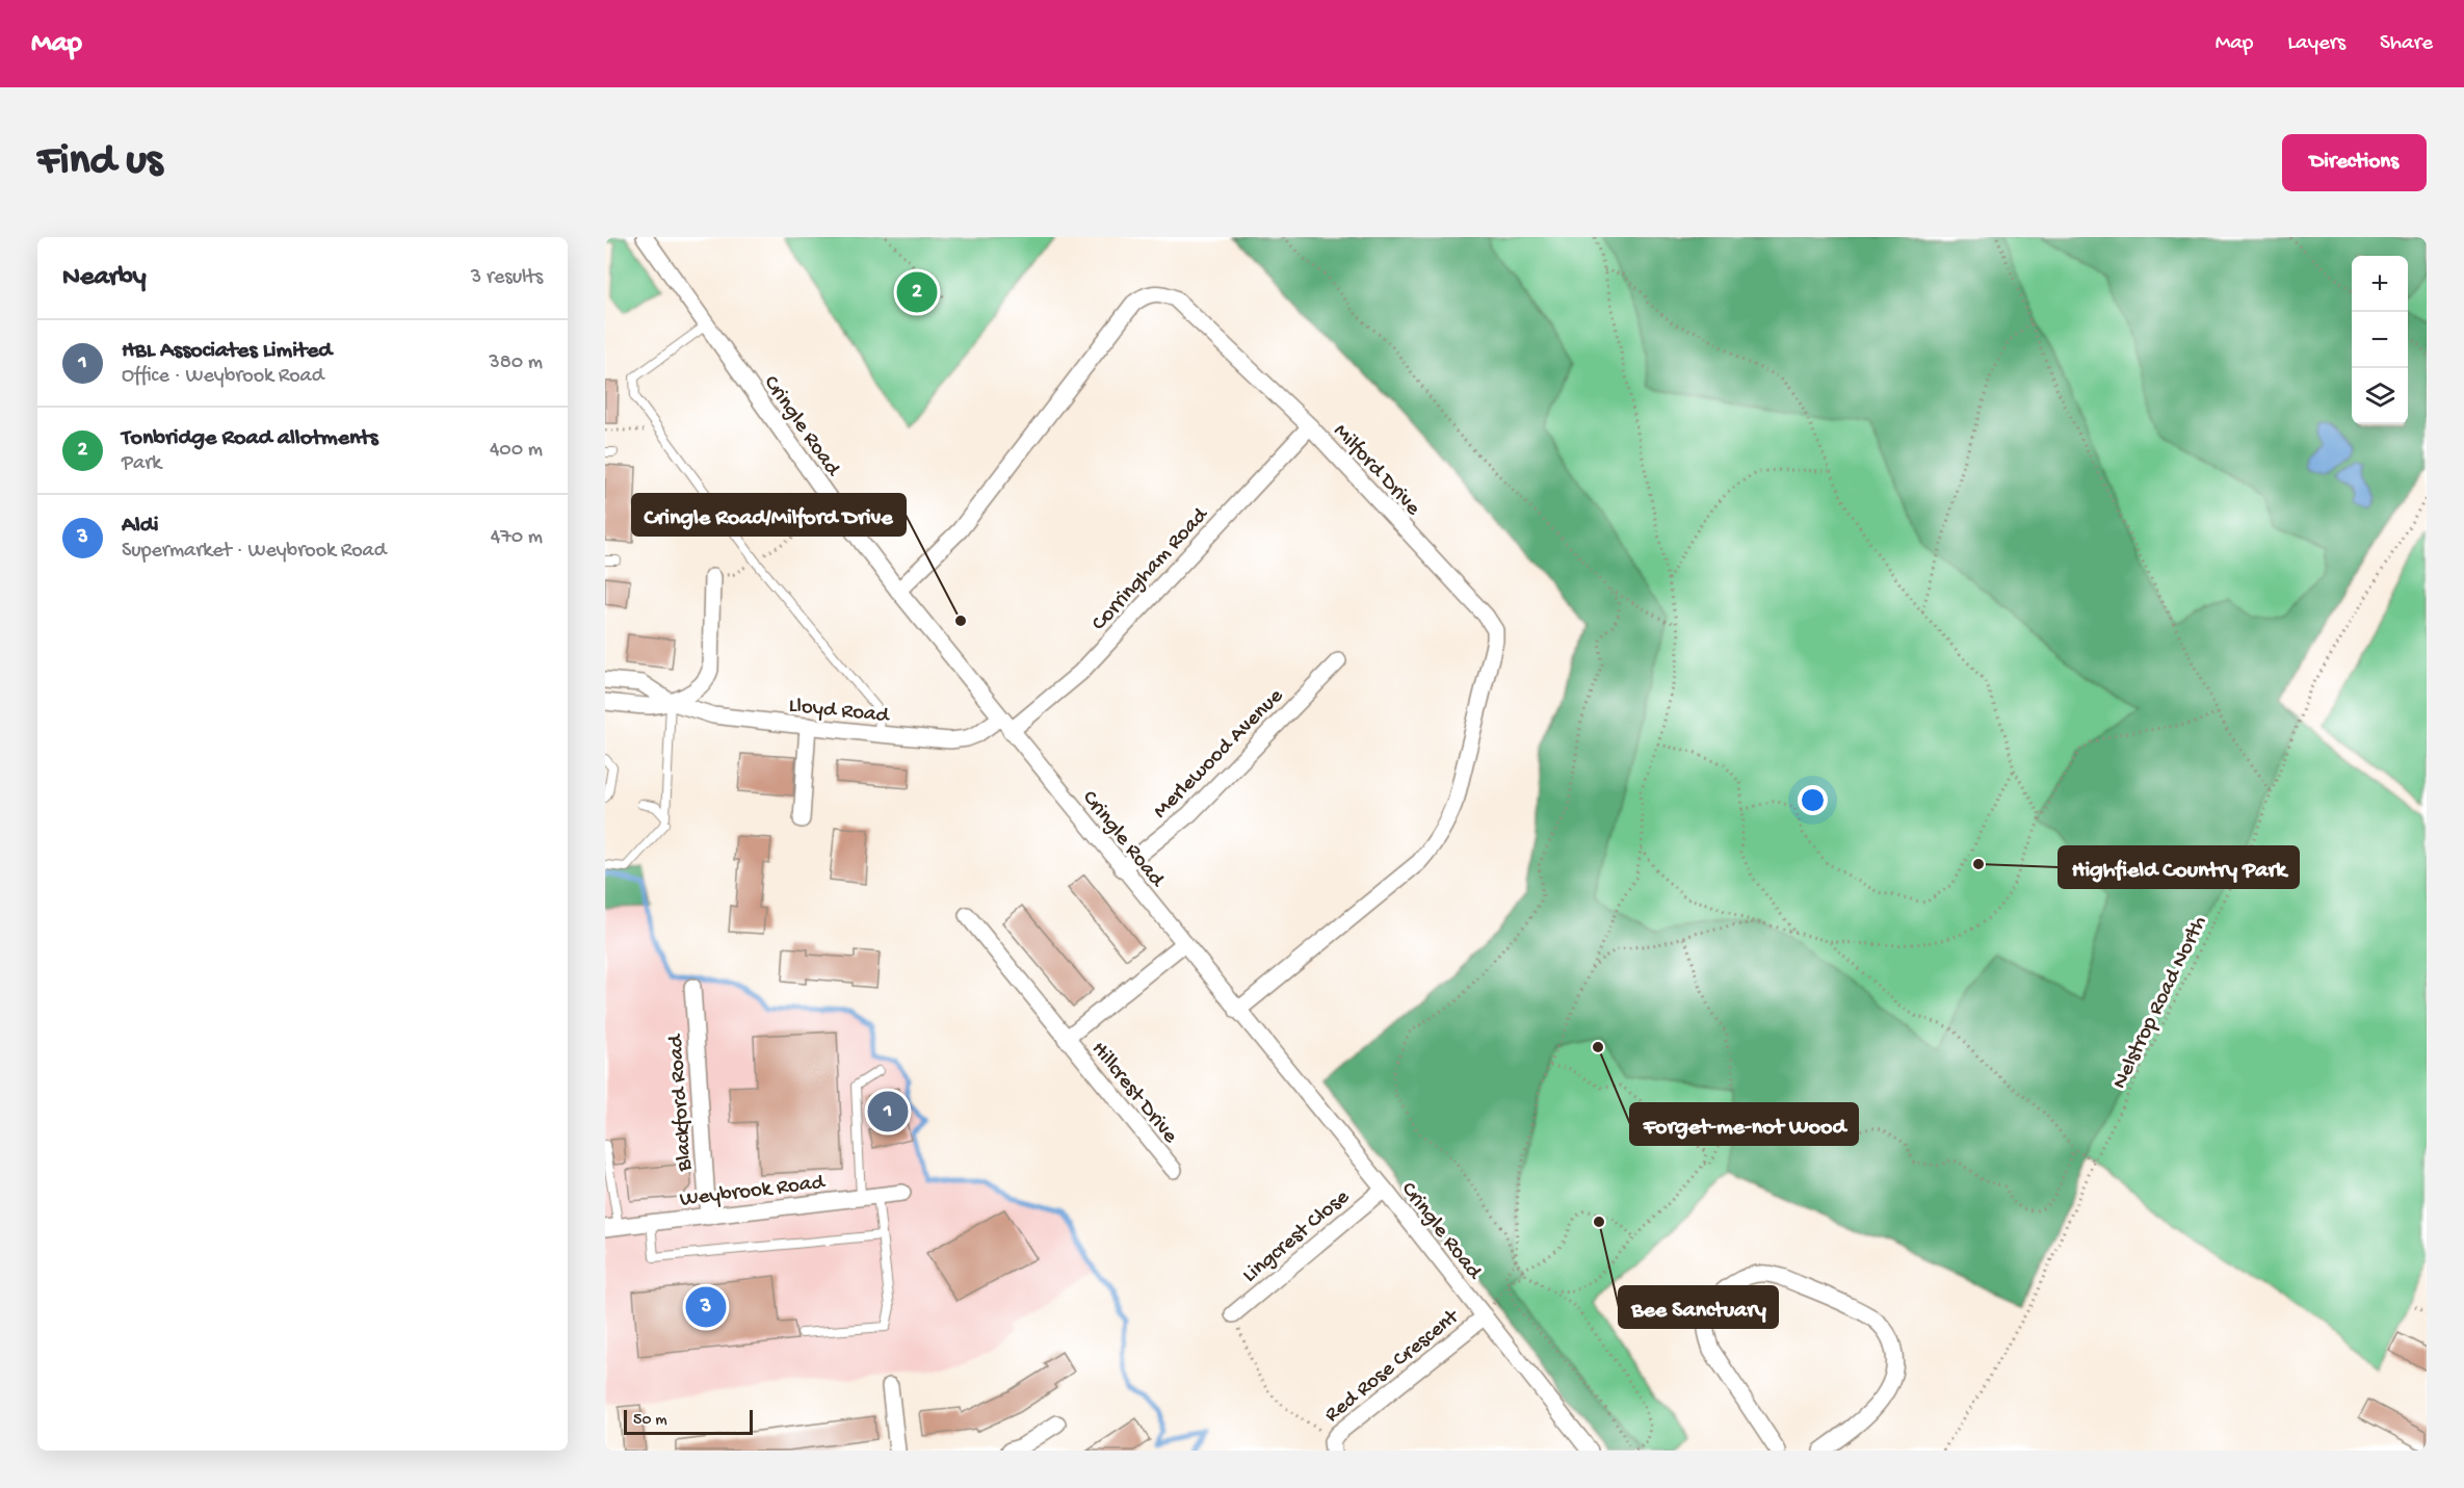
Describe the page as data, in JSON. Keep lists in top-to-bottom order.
{
  "streets": {
    "street": [
      "Cringle Road",
      "Milford Drive",
      "Corringham Road",
      "Lloyd Road",
      "Merlewood Avenue",
      "Hillcrest Drive",
      "Blackford Road",
      "Weybrook Road",
      "Lingcrest Close",
      "Red Rose Crescent"
    ],
    "path": ["Nelstrop Road North"]
  },
  "crossings": [
    ["Cringle Road", "Milford Drive"],
    ["Cringle Road", "Corringham Road"],
    ["Cringle Road", "Lloyd Road"],
    ["Cringle Road", "Merlewood Avenue"],
    ["Cringle Road", "Hillcrest Drive"],
    ["Cringle Road", "Lingcrest Close"],
    ["Cringle Road", "Red Rose Crescent"],
    ["Milford Drive", "Corringham Road"],
    ["Blackford Road", "Weybrook Road"]
  ],
  "places": [
    "Cringle Road/Milford Drive",
    "Highfield Country Park",
    "Forget-me-not Wood",
    "Bee Sanctuary"
  ],
  "scale_bar": "50 m",
  "page": {
    "header": "Map",
    "nav": ["Map", "Layers", "Share"],
    "buttons": "Directions",
    "title": "Find us",
    "heading": ["Nearby", "3 results"],
    "map_buttons": ["+", "−"],
    "pins": ["2", "1", "3"],
    "list": [
      {
        "mark": "1",
        "name": "HBL Associates Limited",
        "note": "Office · Weybrook Road",
        "value": "380 m"
      },
      {
        "mark": "2",
        "name": "Tonbridge Road allotments",
        "note": "Park",
        "value": "400 m"
      },
      {
        "mark": "3",
        "name": "Aldi",
        "note": "Supermarket · Weybrook Road",
        "value": "470 m"
      }
    ],
    "scale": "50 m"
  }
}
